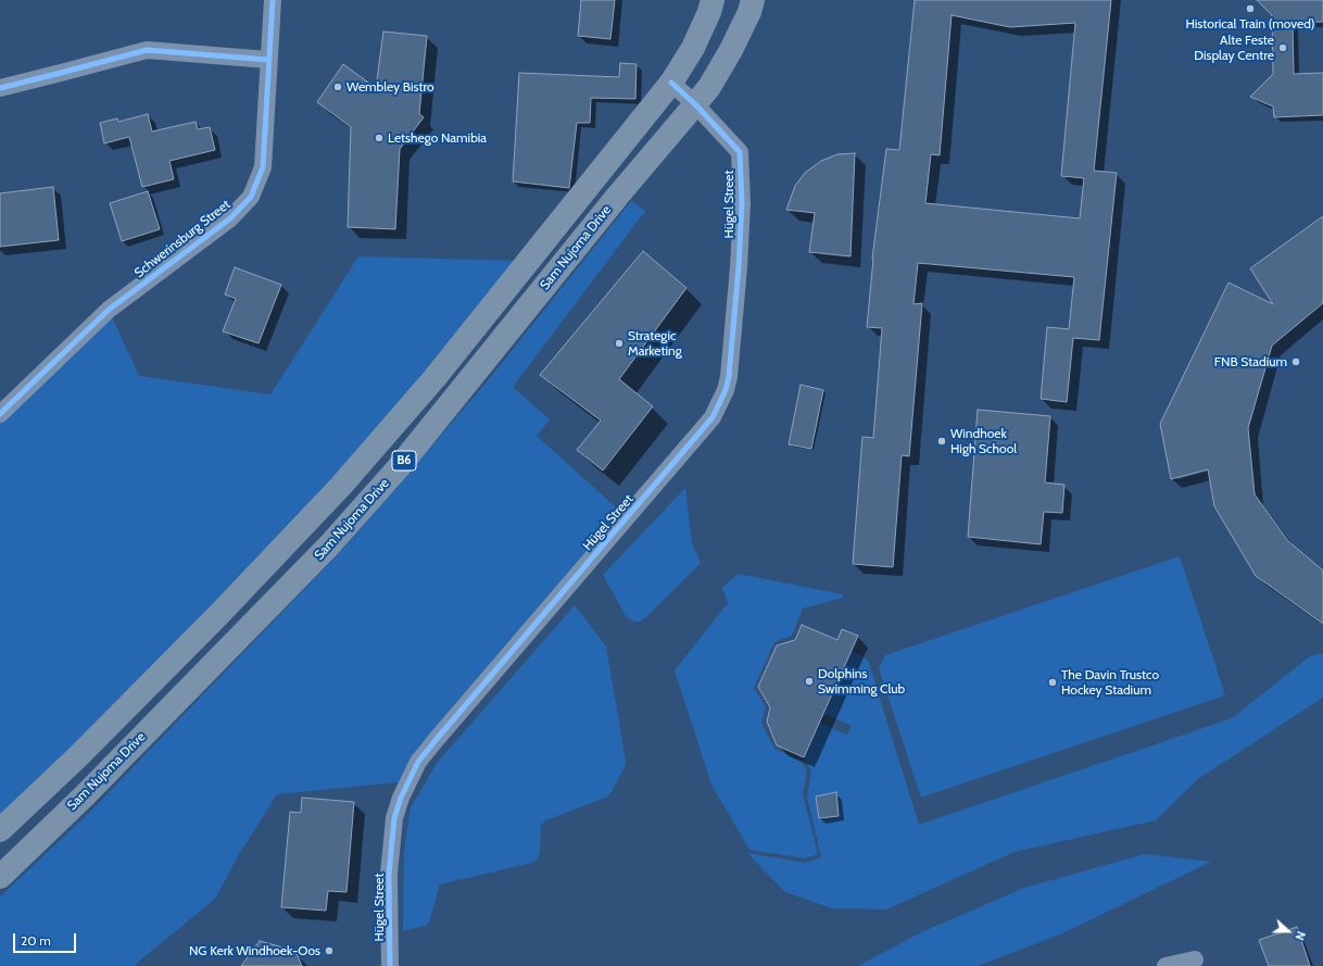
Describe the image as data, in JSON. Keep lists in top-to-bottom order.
{
  "streets": {
    "highway": ["Sam Nujoma Drive", "B6"],
    "street": ["Hügel Street", "Schwerinsburg Street"]
  },
  "crossings": [
    ["Hügel Street", "Sam Nujoma Drive"],
    ["Hügel Street", "B6"]
  ],
  "places": [
    "Historical Train (moved)",
    "Alte Feste Display Centre",
    "Wembley Bistro",
    "Letshego Namibia",
    "Strategic Marketing",
    "FNB Stadium",
    "Windhoek High School",
    "Dolphins Swimming Club",
    "The Davin Trustco Hockey Stadium",
    "NG Kerk Windhoek-Oos"
  ],
  "scale_bar": "20 m",
  "north": "right"
}
